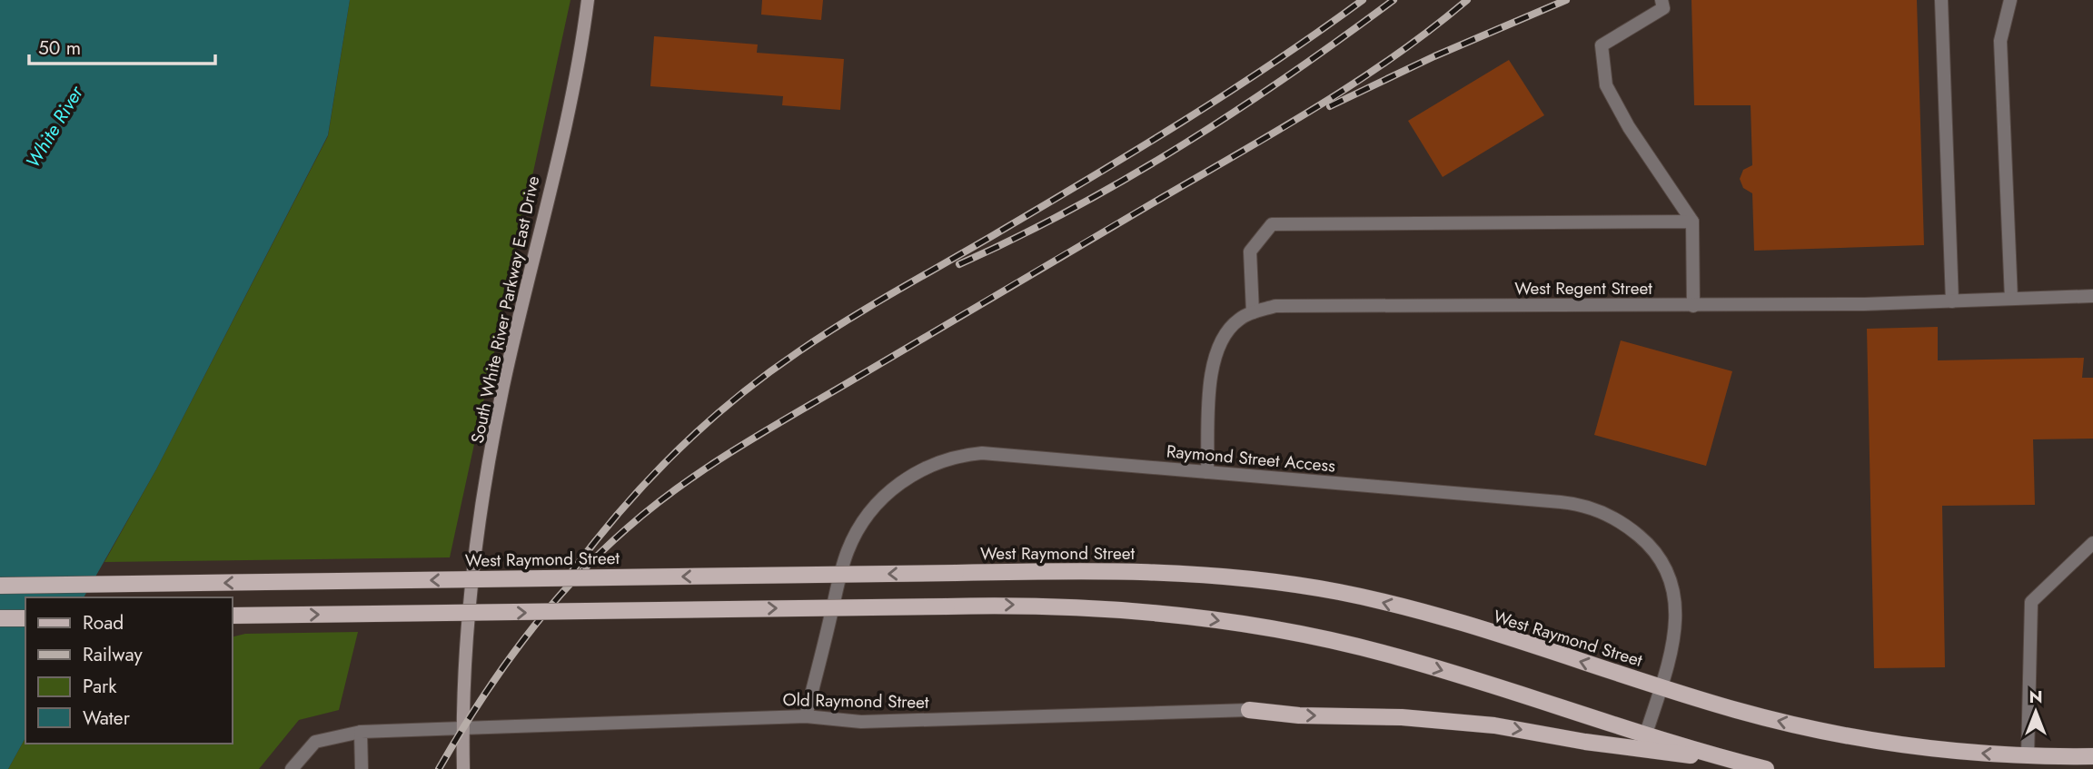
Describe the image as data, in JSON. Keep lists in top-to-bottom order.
{
  "streets": {
    "main road": ["South White River Parkway East Drive", "West Raymond Street"],
    "street": ["West Regent Street", "Raymond Street Access", "Old Raymond Street"]
  },
  "crossings": [
    ["West Regent Street", "Raymond Street Access"],
    ["South White River Parkway East Drive", "Old Raymond Street"],
    ["Raymond Street Access", "West Raymond Street"],
    ["Raymond Street Access", "Old Raymond Street"]
  ],
  "water": ["White River"],
  "legend": [
    "Road",
    "Railway",
    "Park",
    "Water"
  ],
  "scale_bar": "50 m",
  "north": "top"
}
